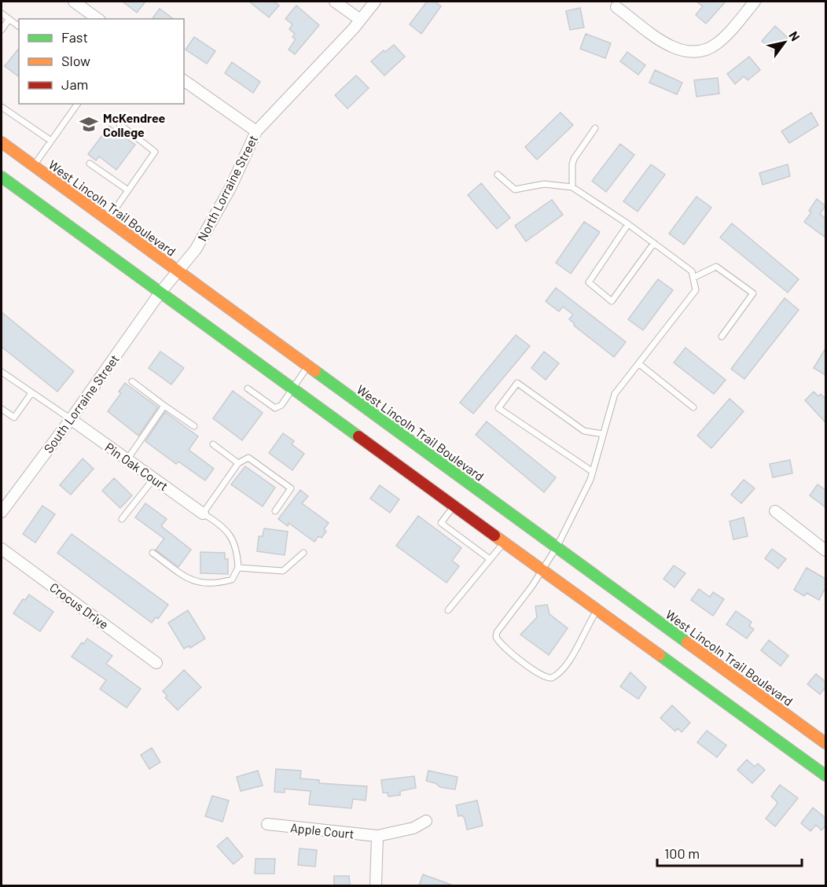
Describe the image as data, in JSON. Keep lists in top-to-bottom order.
{
  "streets": {
    "main road": ["West Lincoln Trail Boulevard"],
    "street": [
      "North Lorraine Street",
      "South Lorraine Street",
      "Pin Oak Court",
      "Crocus Drive",
      "Apple Court"
    ]
  },
  "crossings": [
    ["North Lorraine Street", "West Lincoln Trail Boulevard"],
    ["North Lorraine Street", "South Lorraine Street"],
    ["South Lorraine Street", "Pin Oak Court"]
  ],
  "places": {
    "school or university": ["McKendree College"]
  },
  "legend": ["Fast", "Slow", "Jam"],
  "scale_bar": "100 m",
  "north": "top right"
}
